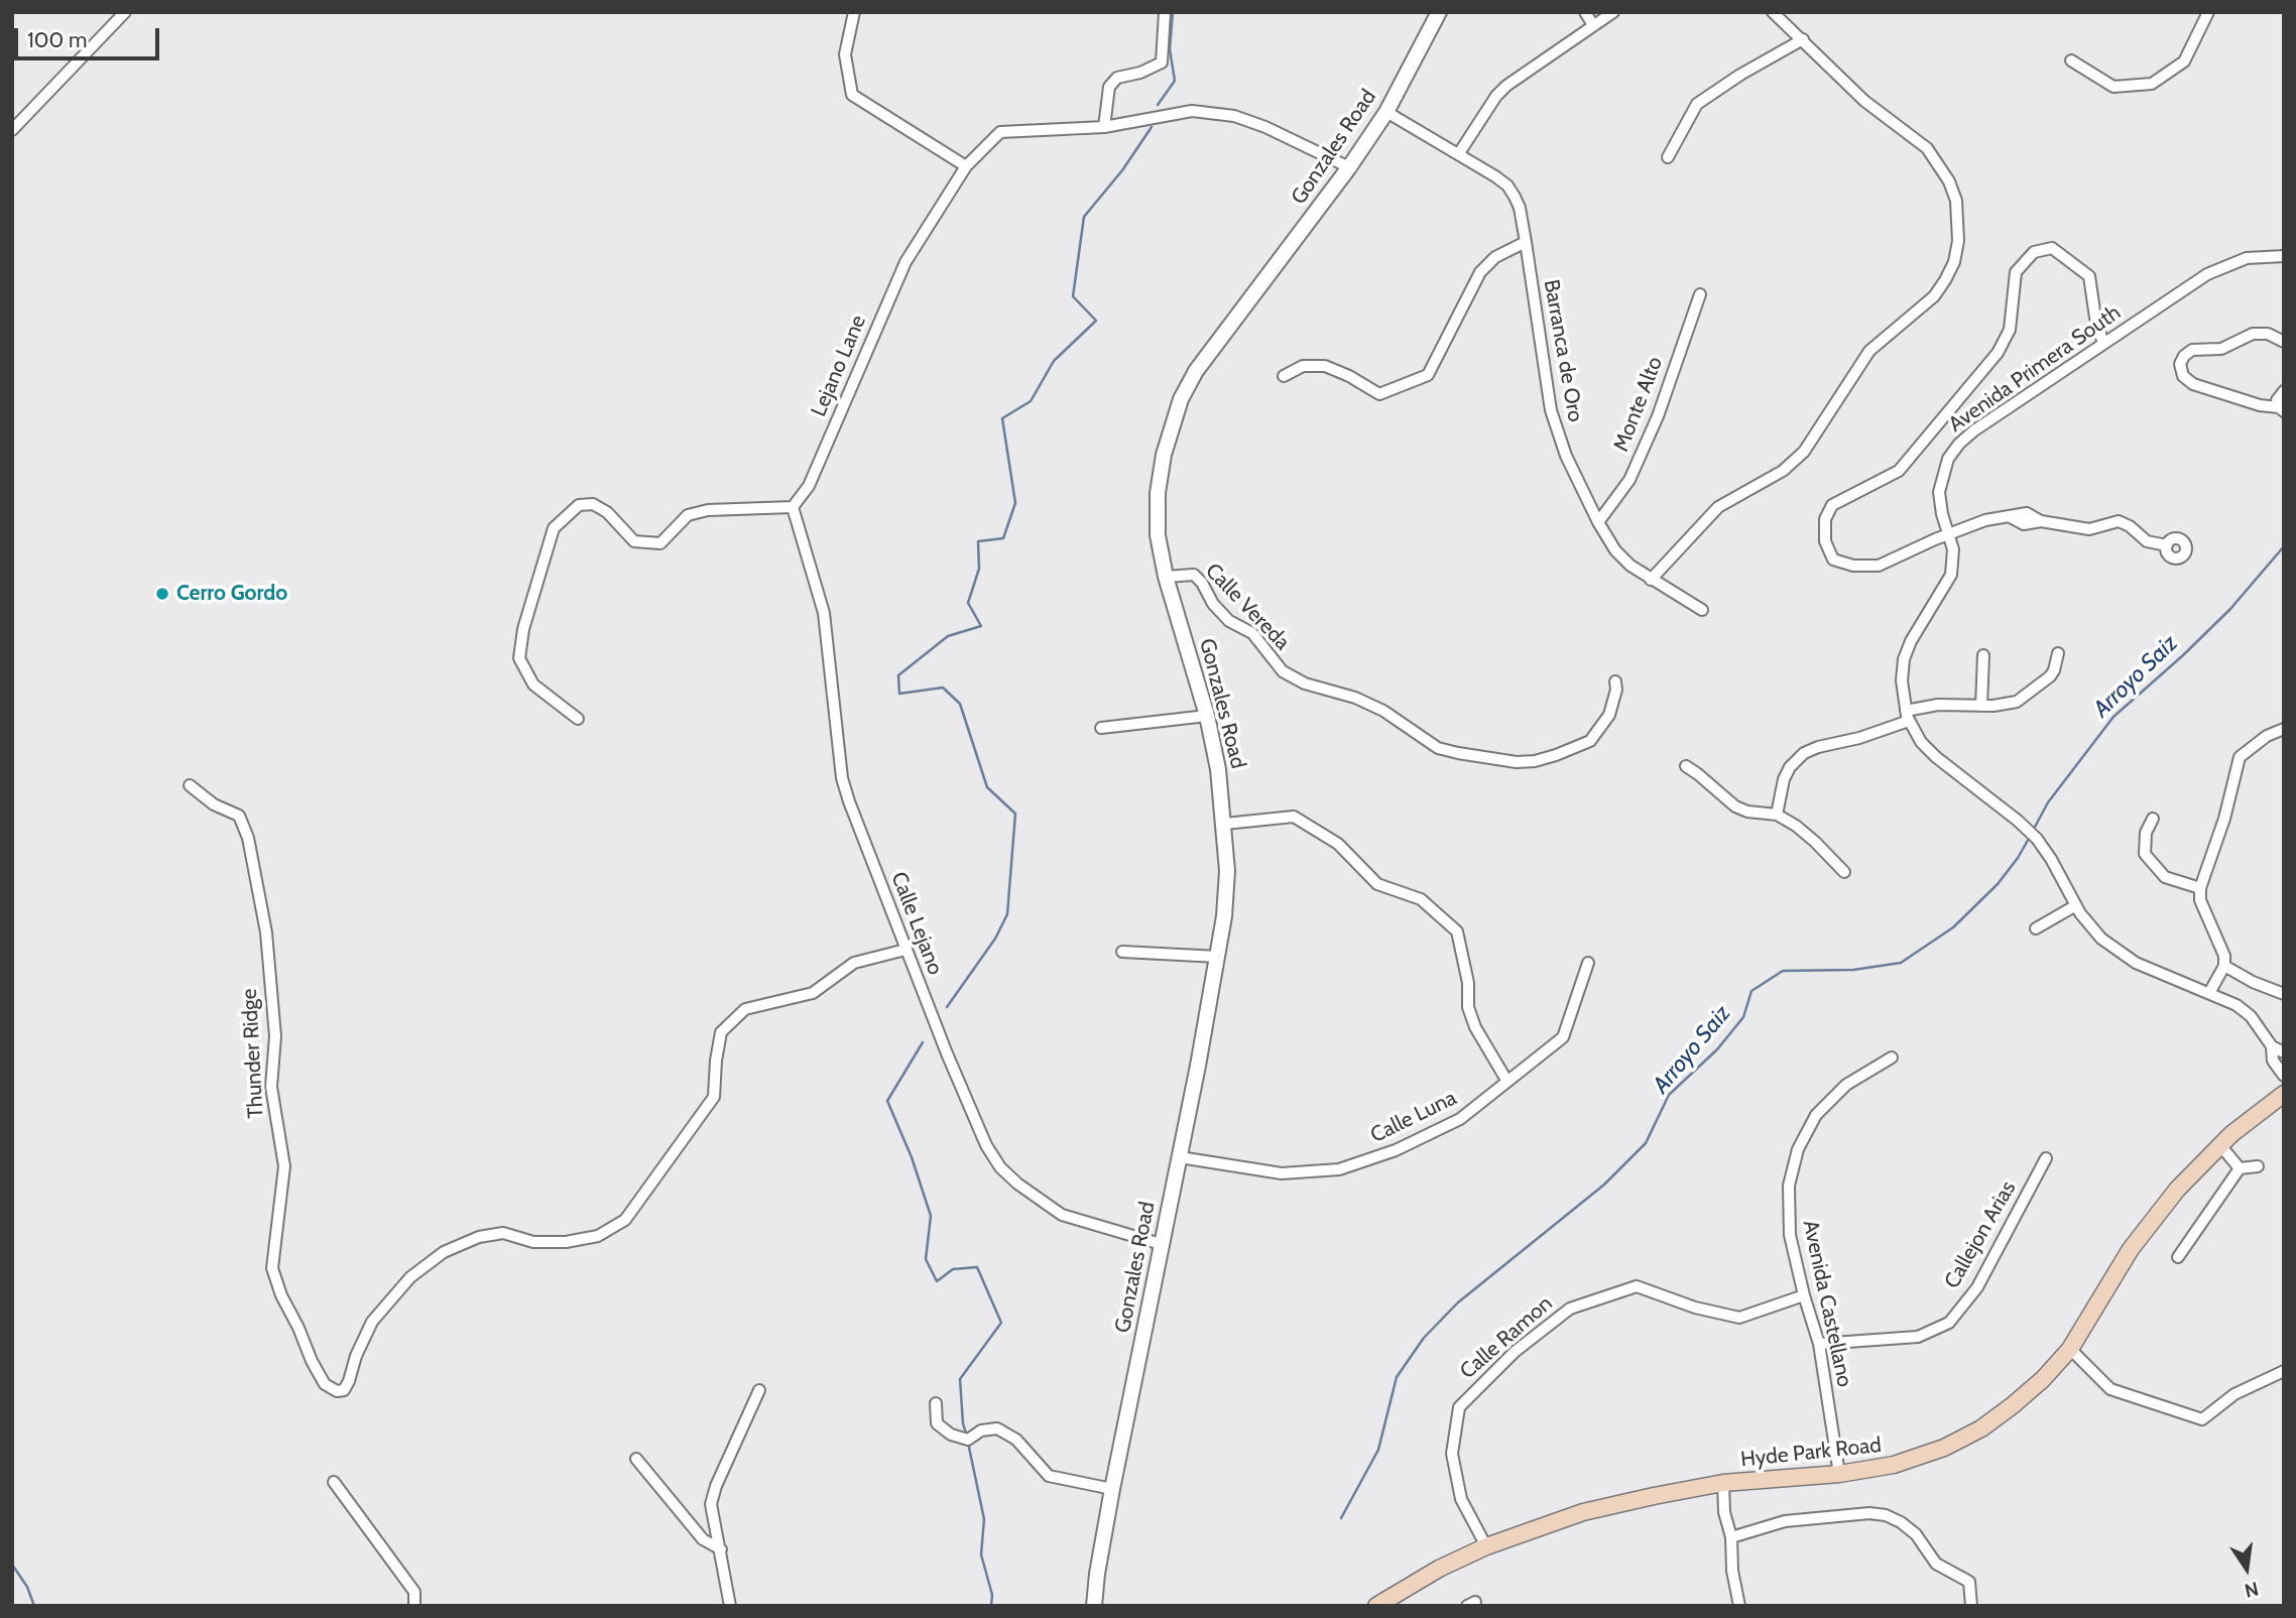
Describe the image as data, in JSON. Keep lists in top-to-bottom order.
{
  "streets": {
    "main road": ["Hyde Park Road"],
    "street": [
      "Gonzales Road",
      "Barranca de Oro",
      "Lejano Lane",
      "Avenida Primera South",
      "Monte Alto",
      "Calle Vereda",
      "Calle Lejano",
      "Thunder Ridge",
      "Calle Luna",
      "Callejon Arias",
      "Avenida Castellano",
      "Calle Ramon"
    ]
  },
  "crossings": [
    ["Gonzales Road", "Barranca de Oro"],
    ["Gonzales Road", "Lejano Lane"],
    ["Gonzales Road", "Calle Vereda"],
    ["Gonzales Road", "Calle Lejano"],
    ["Gonzales Road", "Calle Luna"],
    ["Barranca de Oro", "Monte Alto"],
    ["Lejano Lane", "Calle Lejano"],
    ["Calle Lejano", "Thunder Ridge"],
    ["Callejon Arias", "Avenida Castellano"],
    ["Avenida Castellano", "Calle Ramon"],
    ["Avenida Castellano", "Hyde Park Road"],
    ["Calle Ramon", "Hyde Park Road"]
  ],
  "water": ["Arroyo Saiz"],
  "places": ["Cerro Gordo"],
  "scale_bar": "100 m",
  "north": "bottom"
}
